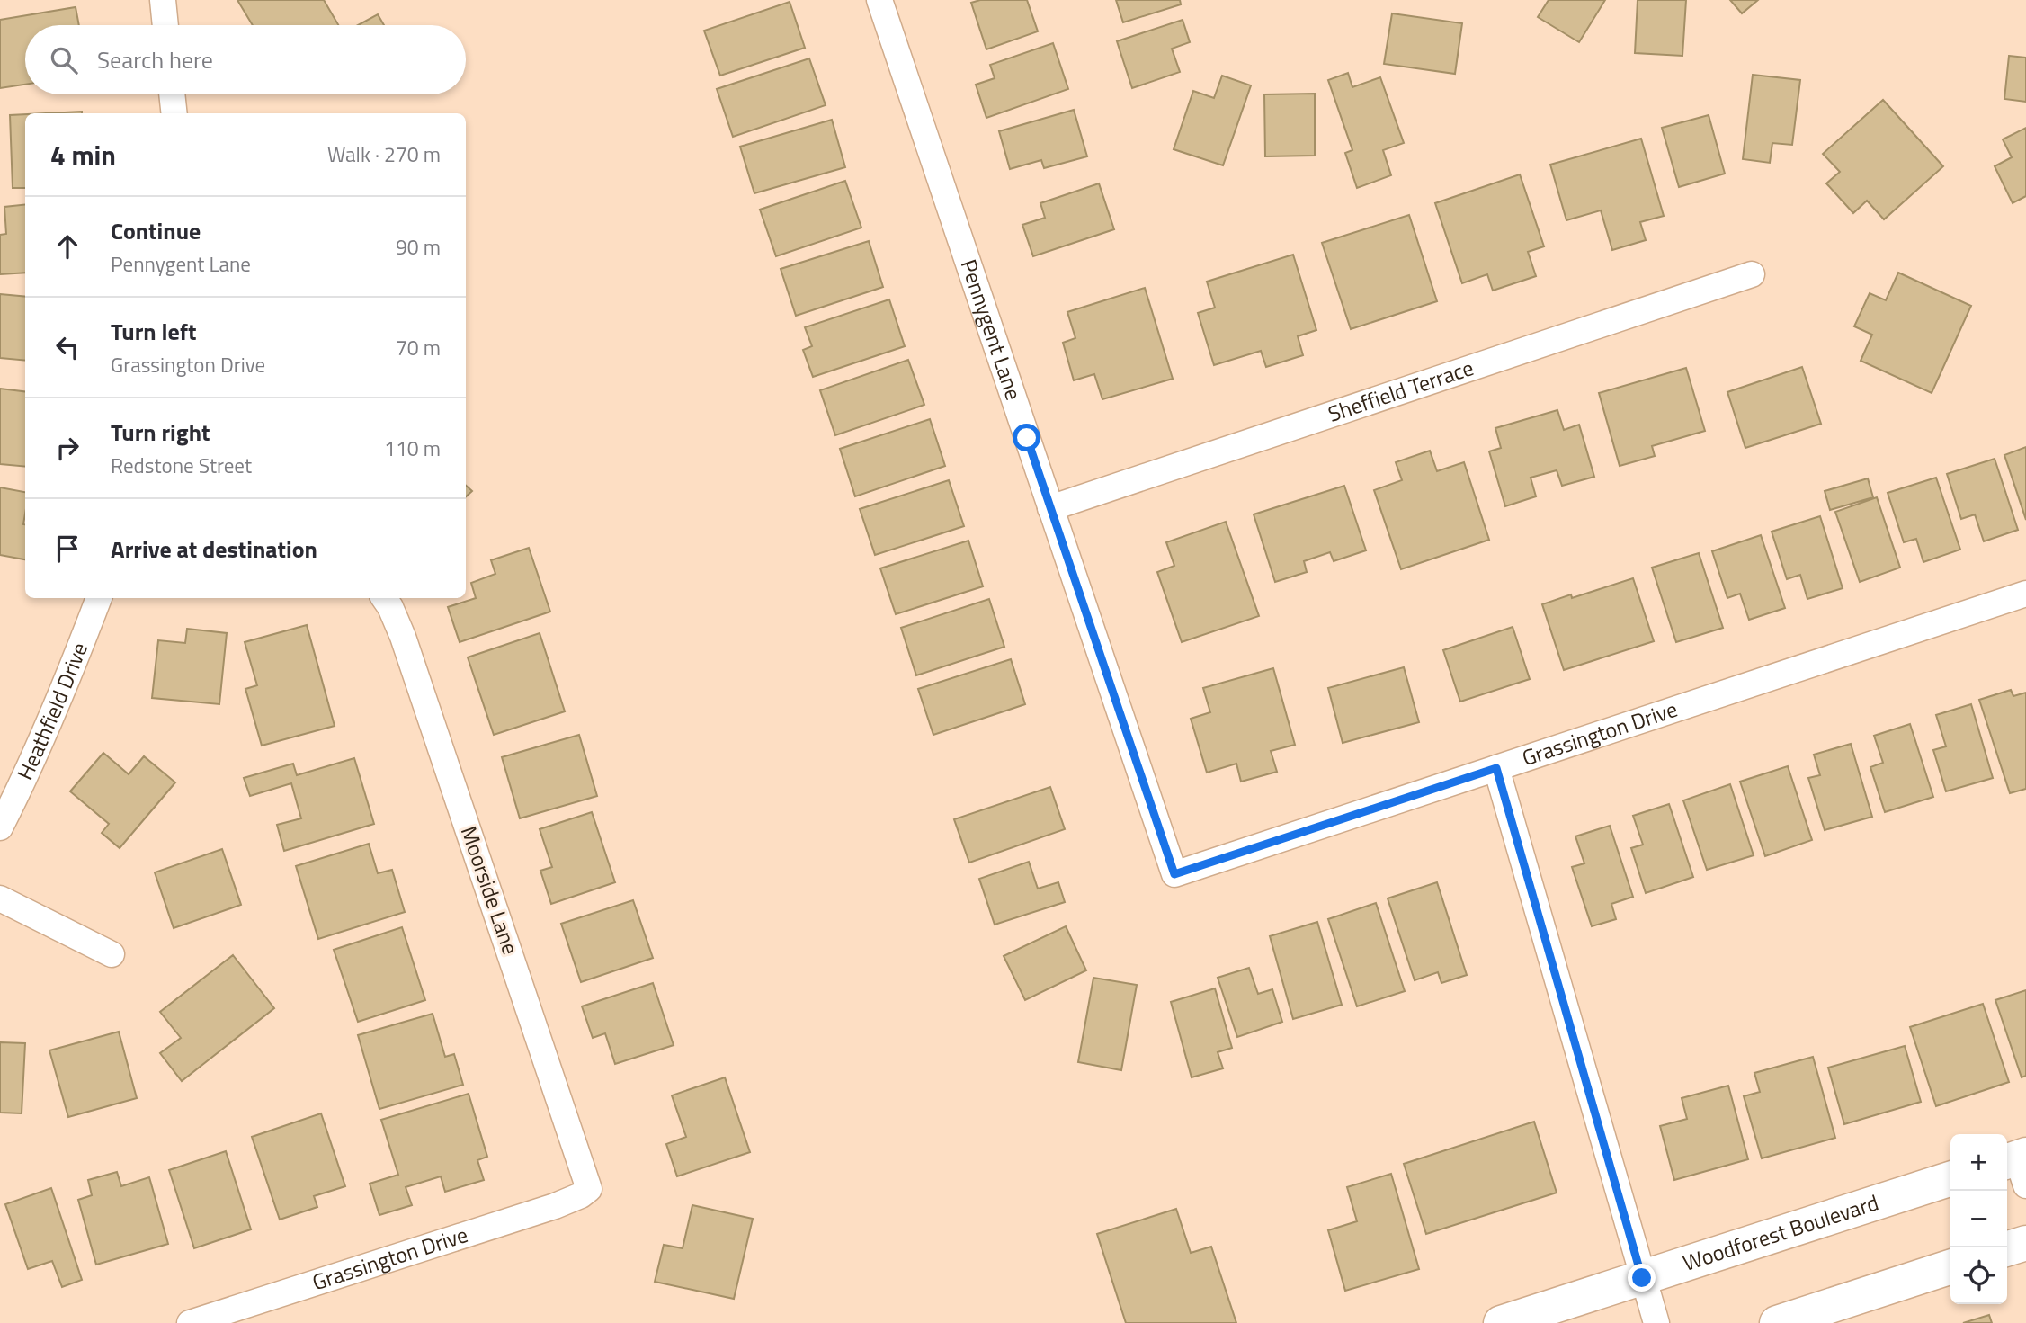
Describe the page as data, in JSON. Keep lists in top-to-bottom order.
{
  "streets": {
    "main road": ["Woodforest Boulevard"],
    "street": [
      "Pennygent Lane",
      "Sheffield Terrace",
      "Heathfield Drive",
      "Grassington Drive",
      "Moorside Lane"
    ]
  },
  "crossings": [
    ["Pennygent Lane", "Sheffield Terrace"],
    ["Pennygent Lane", "Grassington Drive"],
    ["Grassington Drive", "Moorside Lane"]
  ],
  "page": {
    "search": "Search here",
    "heading": ["4 min", "Walk · 270 m"],
    "list": [
      ["Continue", "Pennygent Lane", "90 m"],
      ["Turn left", "Grassington Drive", "70 m"],
      ["Turn right", "Redstone Street", "110 m"],
      "Arrive at destination"
    ],
    "map_buttons": ["+", "−"]
  }
}
